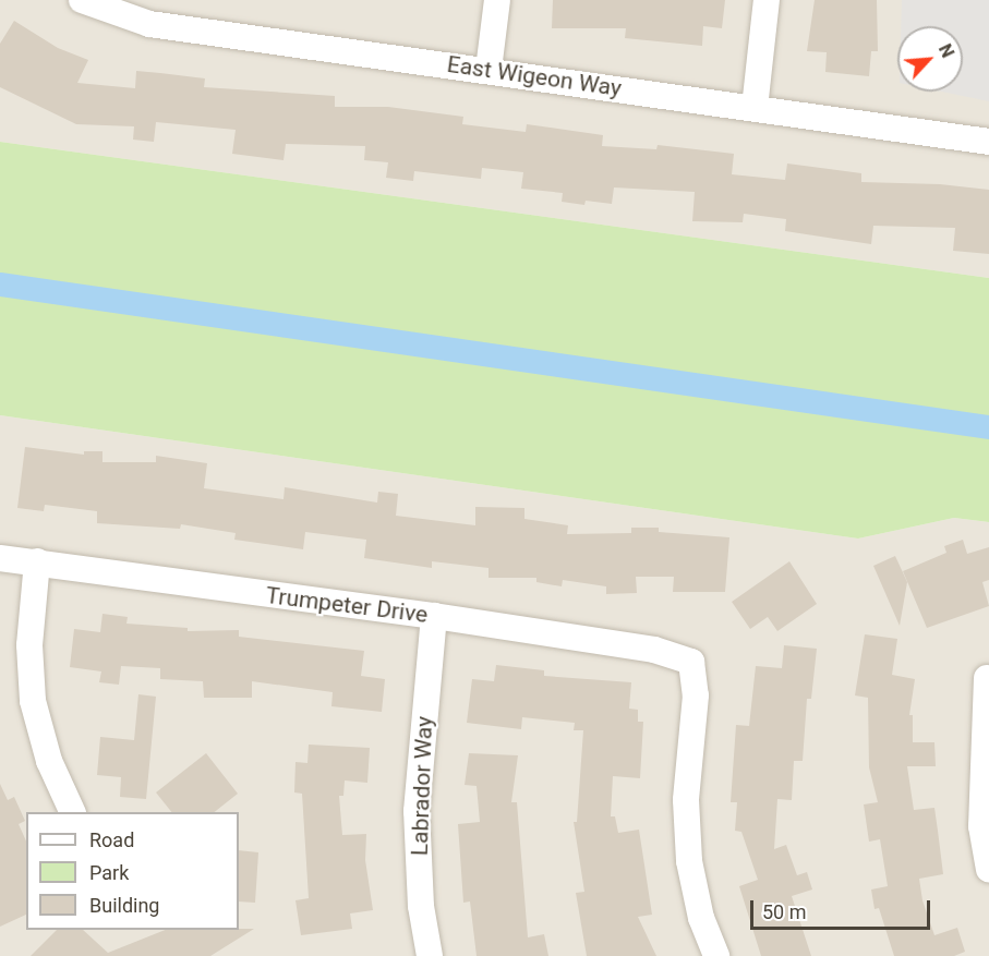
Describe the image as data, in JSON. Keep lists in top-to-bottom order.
{
  "streets": {
    "street": ["East Wigeon Way", "Trumpeter Drive", "Labrador Way"]
  },
  "crossings": [
    ["Trumpeter Drive", "Labrador Way"]
  ],
  "legend": ["Road", "Park", "Building"],
  "scale_bar": "50 m",
  "north": "top right"
}
